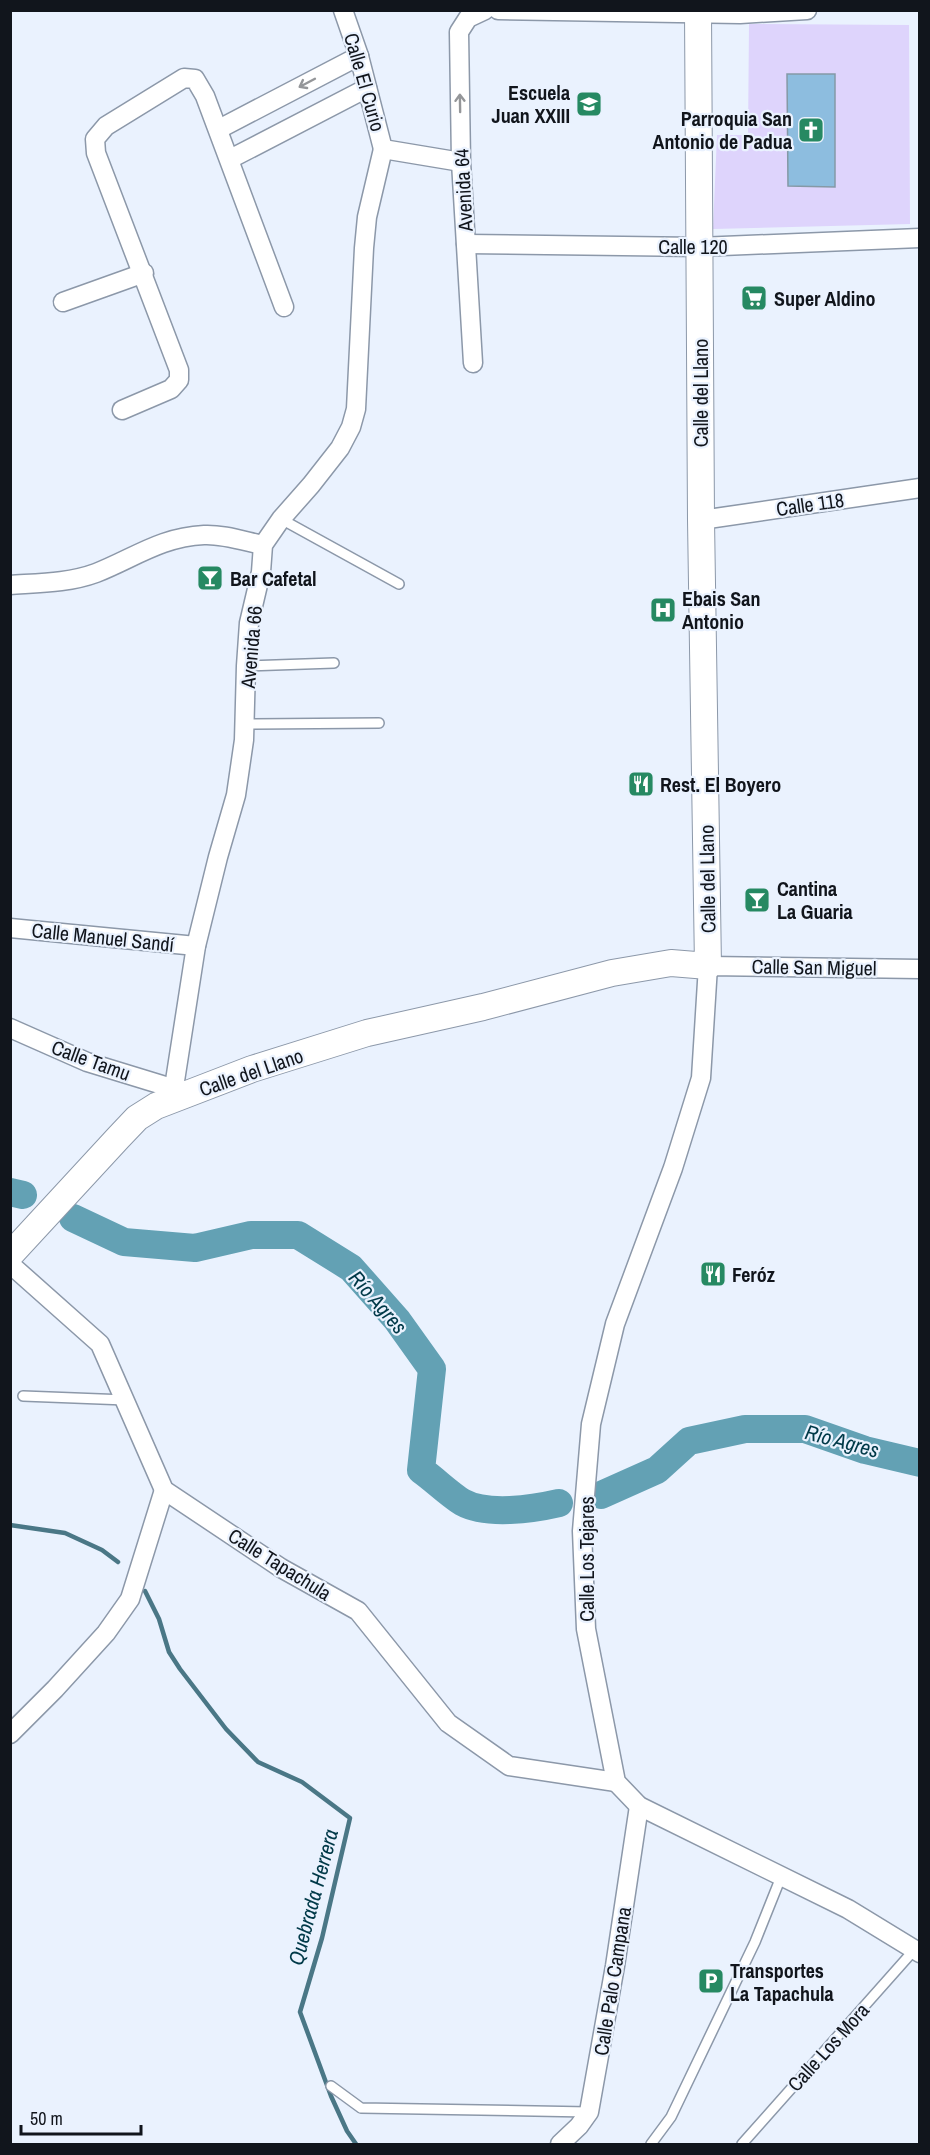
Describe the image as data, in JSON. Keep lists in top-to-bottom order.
{
  "streets": {
    "main road": ["Calle del Llano"],
    "street": [
      "Calle El Curio",
      "Avenida 64",
      "Calle 120",
      "Calle 118",
      "Avenida 66",
      "Calle Manuel Sandí",
      "Calle San Miguel",
      "Calle Tamu",
      "Calle Los Tejares",
      "Calle Tapachula",
      "Calle Palo Campana"
    ],
    "lane": ["Calle Los Mora"]
  },
  "crossings": [
    ["Calle El Curio", "Avenida 64"],
    ["Calle El Curio", "Avenida 66"],
    ["Avenida 64", "Calle 120"],
    ["Calle 120", "Calle del Llano"],
    ["Calle del Llano", "Calle 118"],
    ["Calle del Llano", "Avenida 66"],
    ["Calle del Llano", "Calle San Miguel"],
    ["Calle del Llano", "Calle Tamu"],
    ["Calle del Llano", "Calle Los Tejares"],
    ["Avenida 66", "Calle Manuel Sandí"],
    ["Avenida 66", "Calle Tamu"],
    ["Calle San Miguel", "Calle Los Tejares"],
    ["Calle Los Tejares", "Calle Tapachula"]
  ],
  "one_way": ["Avenida 64"],
  "water": ["Río Agres", "Quebrada Herrera"],
  "places": {
    "school or university": ["Escuela Juan XXIII"],
    "church": ["Parroquia San Antonio de Padua"],
    "supermarket": ["Super Aldino"],
    "bar": ["Bar Cafetal", "Cantina La Guaria"],
    "hospital": ["Ebais San Antonio"],
    "restaurant": ["Rest. El Boyero", "Feróz"],
    "parking": ["Transportes La Tapachula"]
  },
  "scale_bar": "50 m"
}
